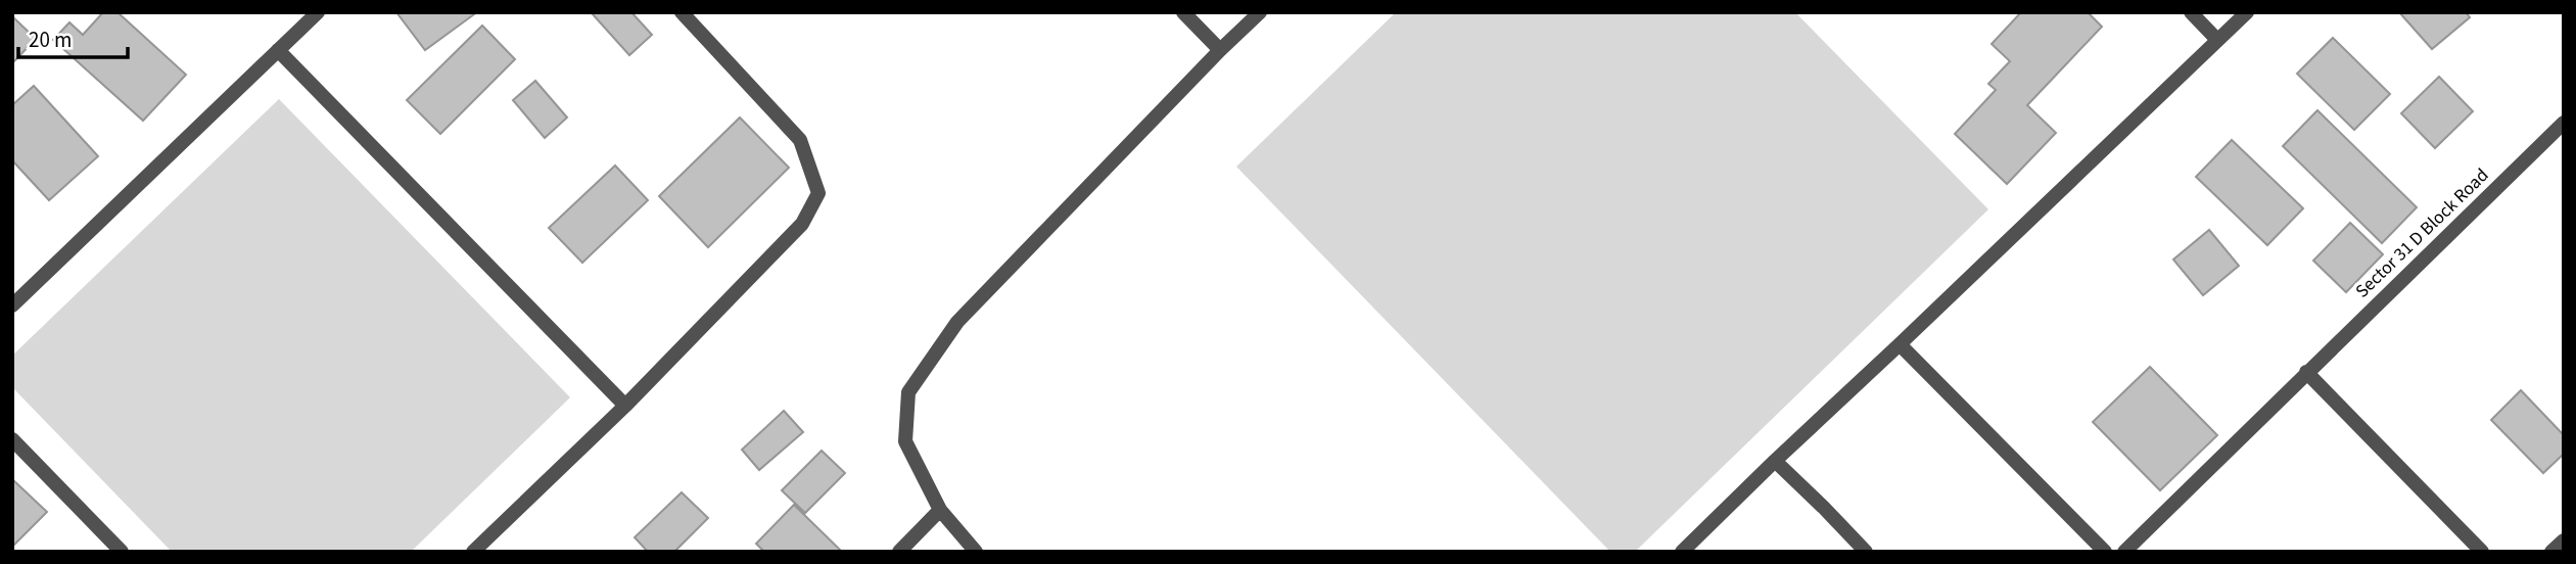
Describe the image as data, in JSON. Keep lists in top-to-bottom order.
{
  "streets": {
    "street": ["Sector 31 D Block Road"]
  },
  "scale_bar": "20 m"
}
